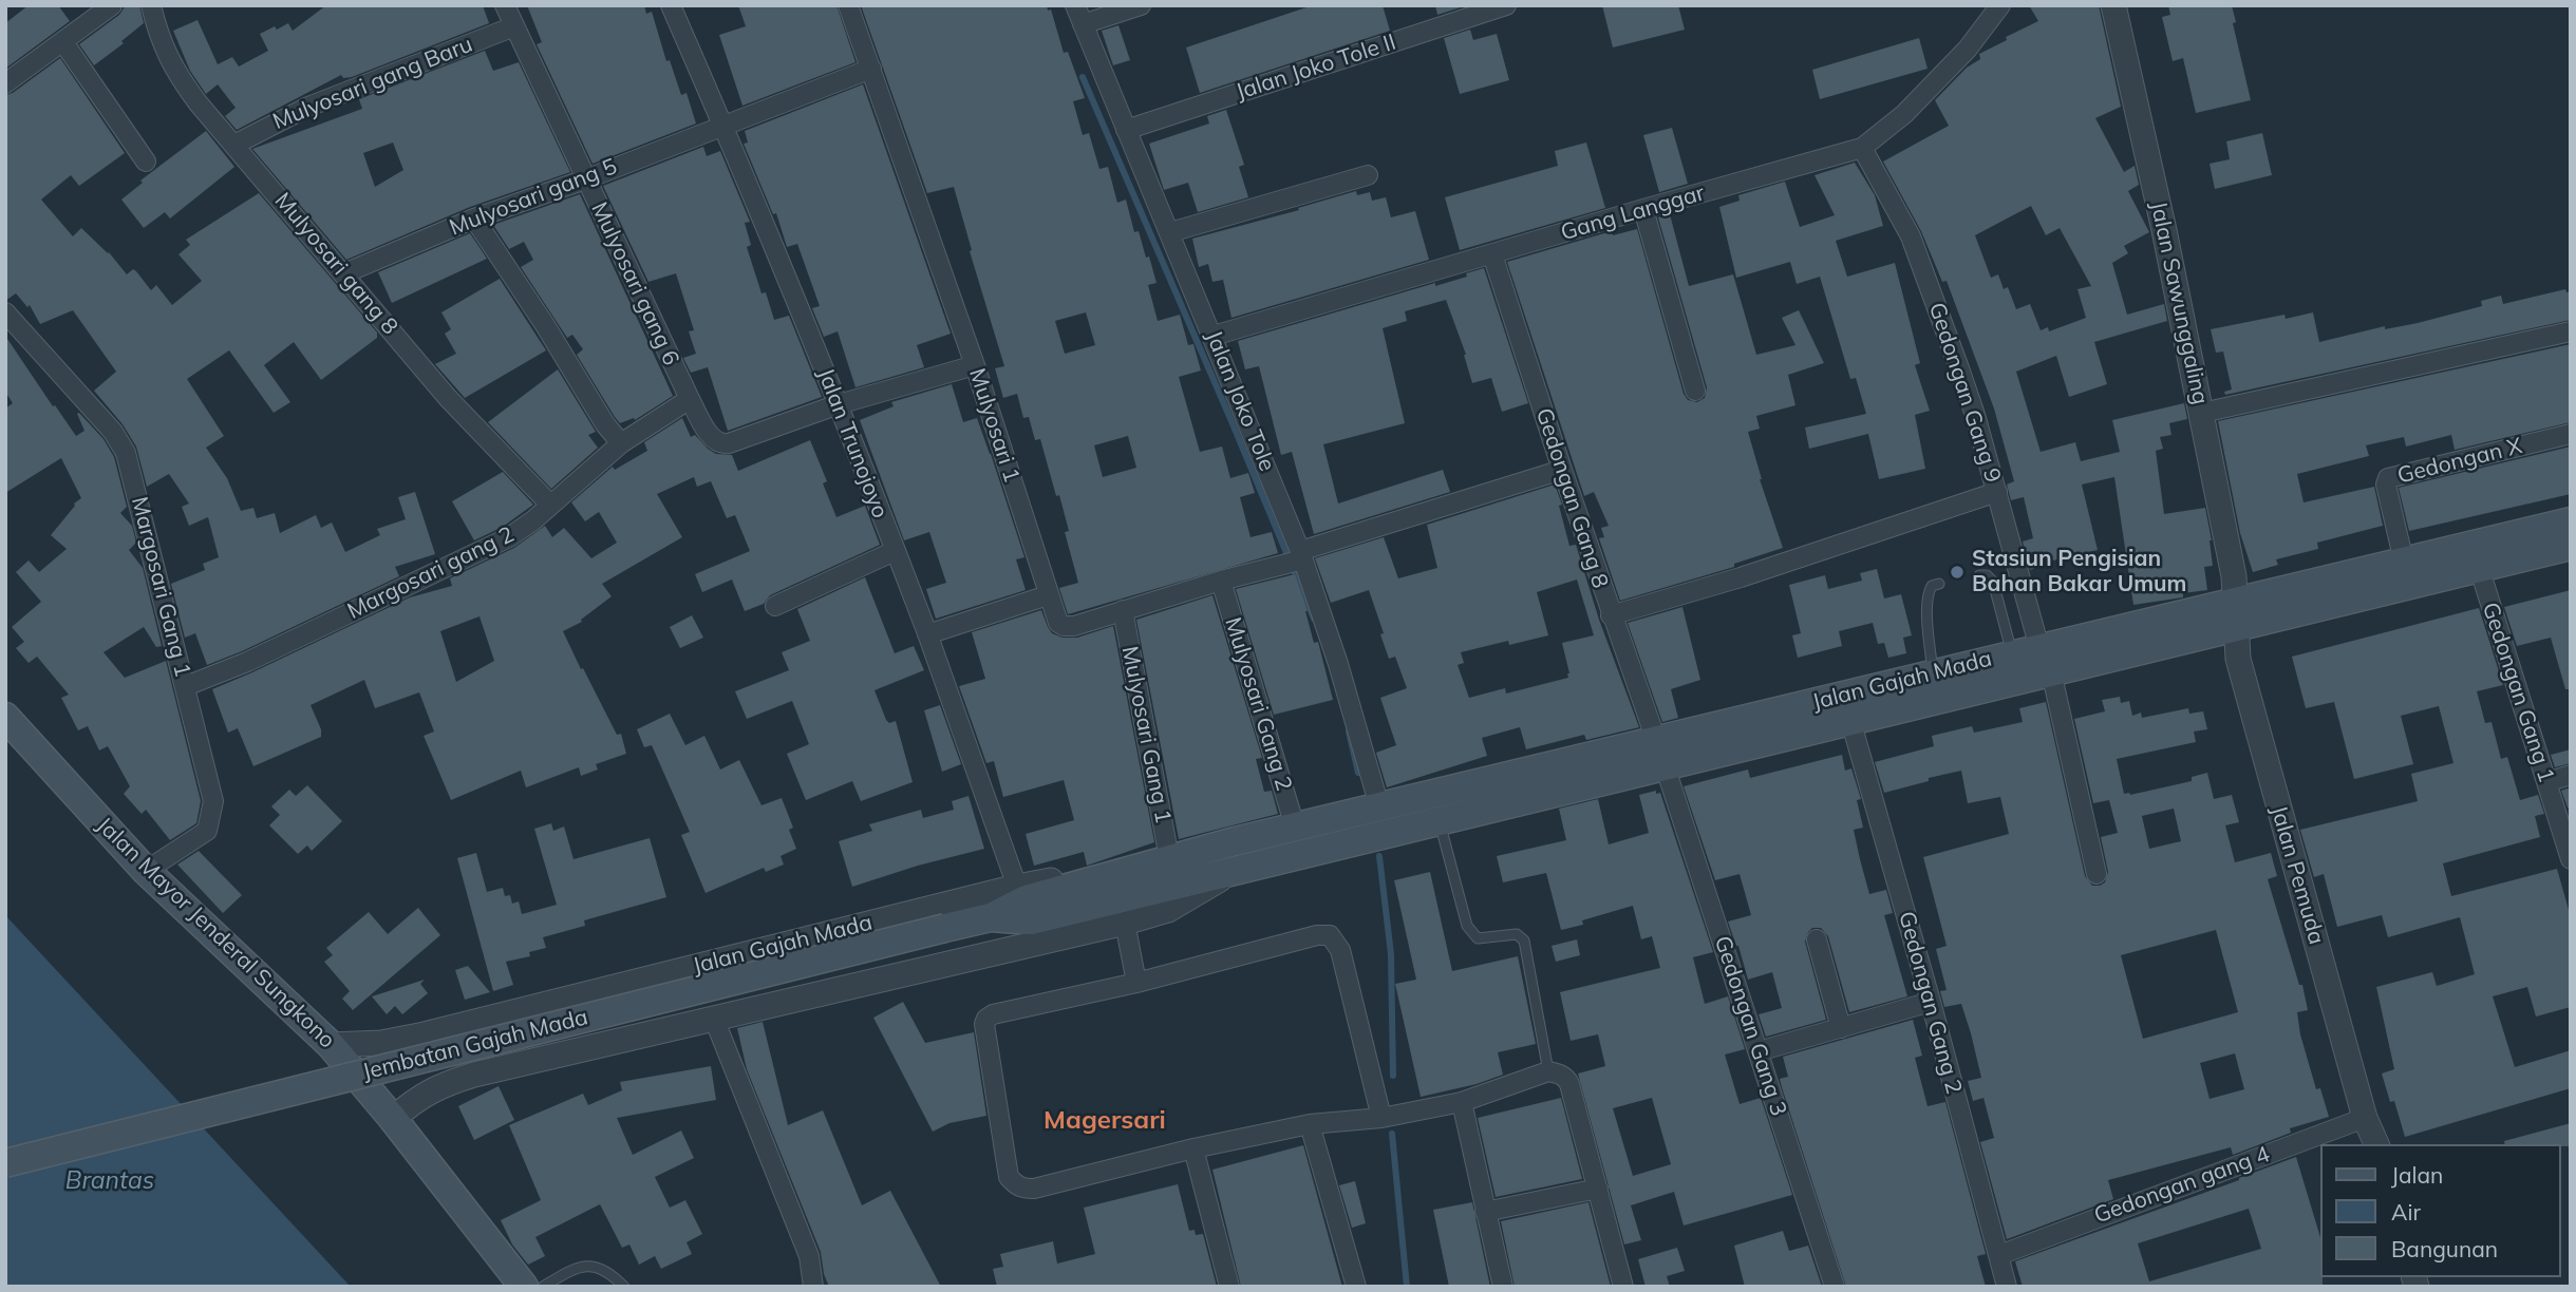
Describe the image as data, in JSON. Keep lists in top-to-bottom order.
{
  "streets": {
    "main road": ["Jalan Gajah Mada", "Jalan Mayor Jenderal Sungkono", "Jembatan Gajah Mada"],
    "street": [
      "Jalan Joko Tole II",
      "Mulyosari gang Baru",
      "Mulyosari gang 5",
      "Gang Langgar",
      "Mulyosari gang 8",
      "Mulyosari gang 6",
      "Jalan Sawunggaling",
      "Gedongan Gang 9",
      "Jalan Joko Tole",
      "Mulyosari 1",
      "Jalan Trunojoyo",
      "Gedongan X",
      "Gedongan Gang 8",
      "Margosari gang 2",
      "Margosari Gang 1",
      "Gedongan Gang 1",
      "Mulyosari Gang 2",
      "Mulyosari Gang 1",
      "Jalan Pemuda",
      "Gedongan Gang 2",
      "Gedongan Gang 3",
      "Gedongan gang 4"
    ]
  },
  "crossings": [
    ["Jalan Joko Tole II", "Jalan Joko Tole"],
    ["Mulyosari gang Baru", "Mulyosari gang 8"],
    ["Mulyosari gang Baru", "Mulyosari gang 6"],
    ["Mulyosari gang 5", "Mulyosari gang 8"],
    ["Mulyosari gang 5", "Mulyosari gang 6"],
    ["Mulyosari gang 5", "Jalan Trunojoyo"],
    ["Gang Langgar", "Gedongan Gang 9"],
    ["Gang Langgar", "Jalan Joko Tole"],
    ["Gang Langgar", "Gedongan Gang 8"],
    ["Mulyosari gang 8", "Margosari gang 2"],
    ["Mulyosari gang 6", "Jalan Trunojoyo"],
    ["Mulyosari gang 6", "Margosari gang 2"],
    ["Jalan Sawunggaling", "Jalan Gajah Mada"],
    ["Jalan Sawunggaling", "Jalan Pemuda"],
    ["Gedongan Gang 9", "Jalan Gajah Mada"],
    ["Jalan Joko Tole", "Mulyosari 1"],
    ["Jalan Joko Tole", "Jalan Gajah Mada"],
    ["Mulyosari 1", "Gedongan Gang 8"],
    ["Mulyosari 1", "Mulyosari Gang 2"],
    ["Mulyosari 1", "Mulyosari Gang 1"],
    ["Jalan Trunojoyo", "Jalan Gajah Mada"],
    ["Gedongan X", "Jalan Gajah Mada"],
    ["Gedongan Gang 8", "Jalan Gajah Mada"],
    ["Gedongan Gang 8", "Gedongan Gang 3"],
    ["Margosari gang 2", "Margosari Gang 1"],
    ["Margosari Gang 1", "Jalan Mayor Jenderal Sungkono"],
    ["Jalan Gajah Mada", "Gedongan Gang 1"],
    ["Jalan Gajah Mada", "Mulyosari Gang 2"],
    ["Jalan Gajah Mada", "Mulyosari Gang 1"],
    ["Jalan Gajah Mada", "Jalan Pemuda"],
    ["Jalan Gajah Mada", "Jalan Mayor Jenderal Sungkono"],
    ["Jalan Gajah Mada", "Gedongan Gang 2"],
    ["Jalan Gajah Mada", "Gedongan Gang 3"],
    ["Jalan Gajah Mada", "Jembatan Gajah Mada"],
    ["Jalan Pemuda", "Gedongan gang 4"],
    ["Gedongan Gang 2", "Gedongan gang 4"]
  ],
  "districts": ["Magersari"],
  "water": ["Brantas"],
  "places": ["Stasiun Pengisian Bahan Bakar Umum"],
  "legend": ["Jalan", "Air", "Bangunan"]
}
